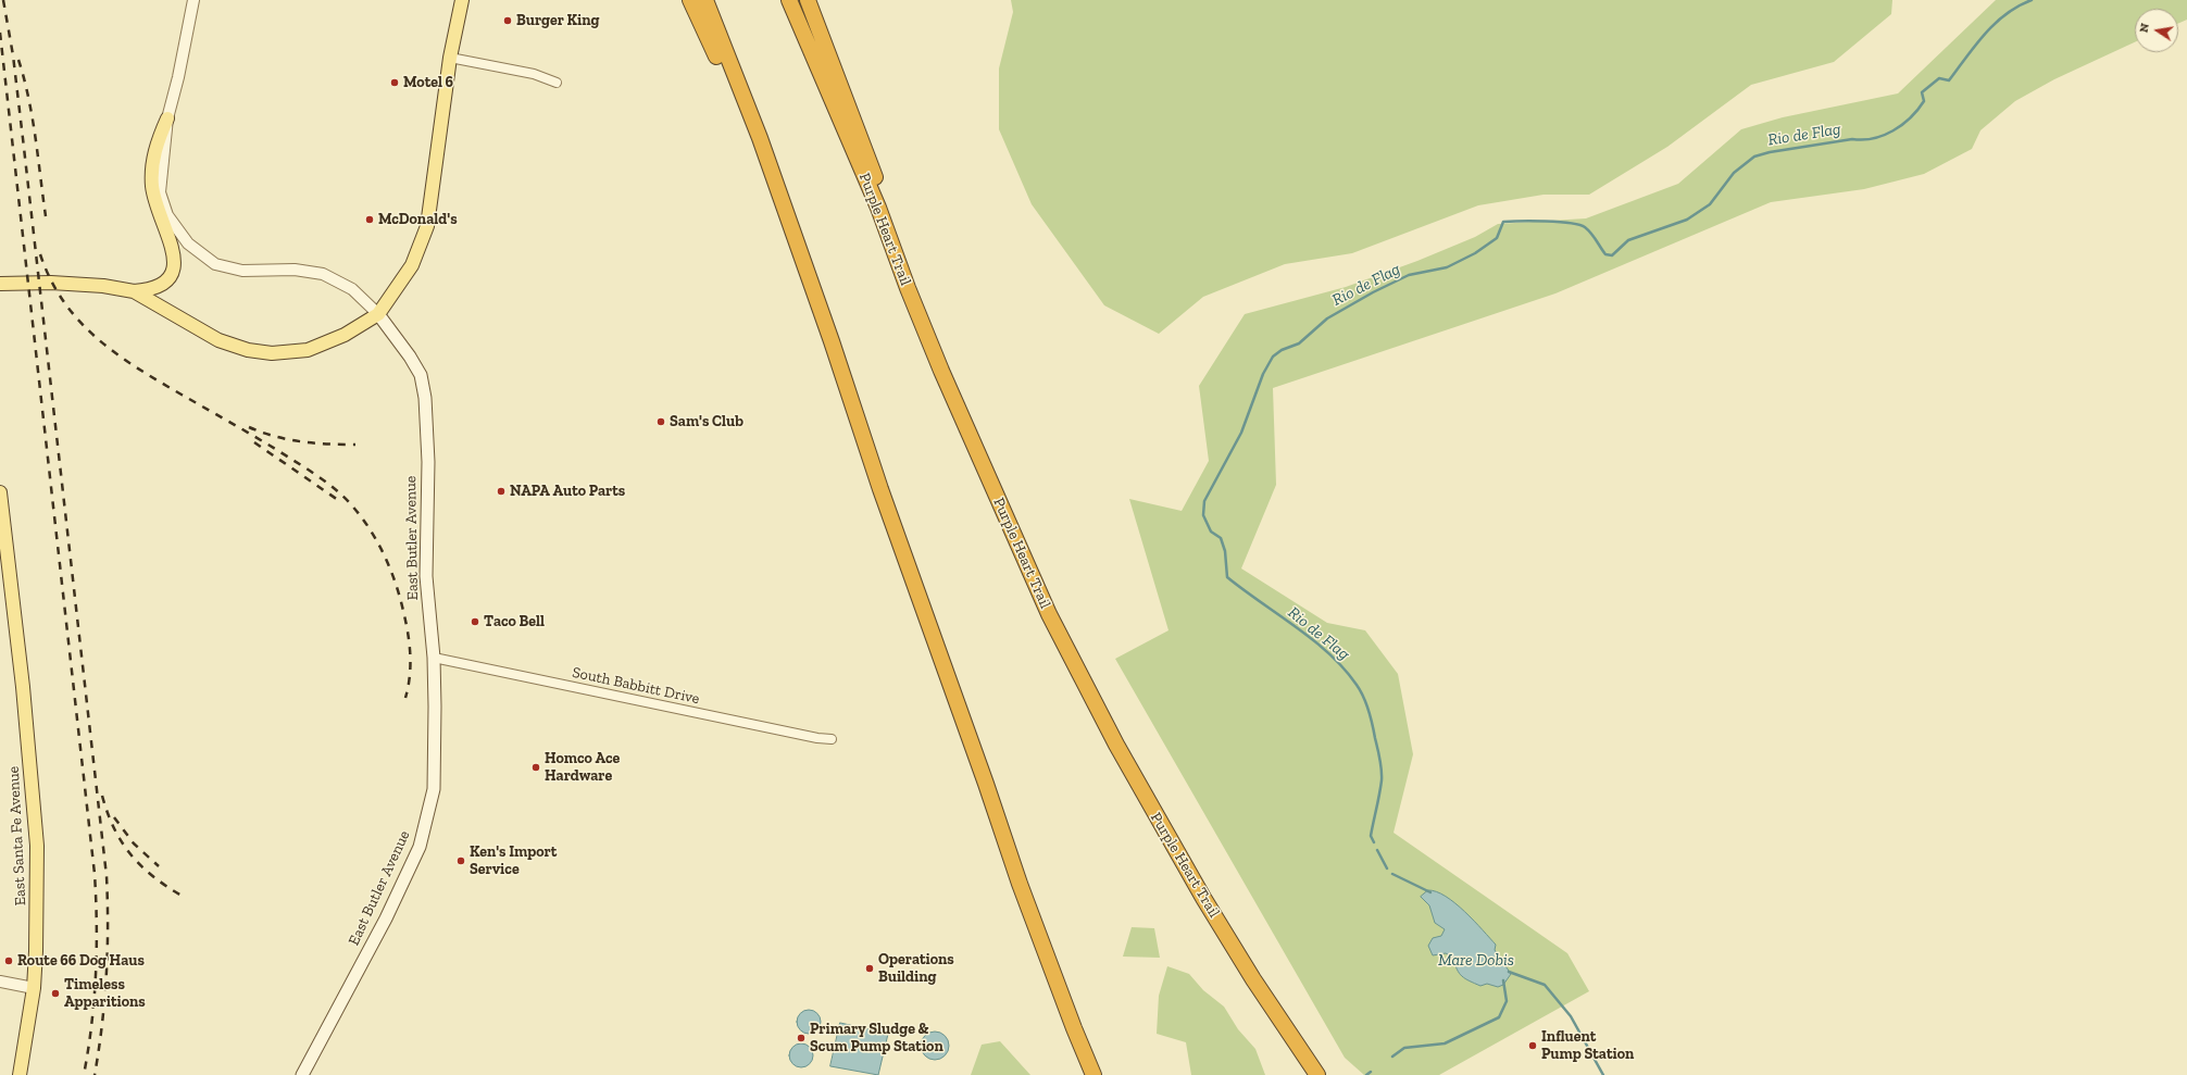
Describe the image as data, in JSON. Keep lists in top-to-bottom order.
{
  "streets": {
    "highway": ["Purple Heart Trail"],
    "main road": ["East Butler Avenue", "East Santa Fe Avenue"],
    "street": ["South Babbitt Drive"]
  },
  "crossings": [
    ["East Butler Avenue", "South Babbitt Drive"]
  ],
  "water": ["Rio de Flag", "Mare Dobis"],
  "places": [
    "Burger King",
    "Motel 6",
    "McDonald's",
    "Sam's Club",
    "NAPA Auto Parts",
    "Taco Bell",
    "Homco Ace Hardware",
    "Ken's Import Service",
    "Route 66 Dog Haus",
    "Operations Building",
    "Timeless Apparitions",
    "Primary Sludge & Scum Pump Station",
    "Influent Pump Station"
  ],
  "north": "left"
}
